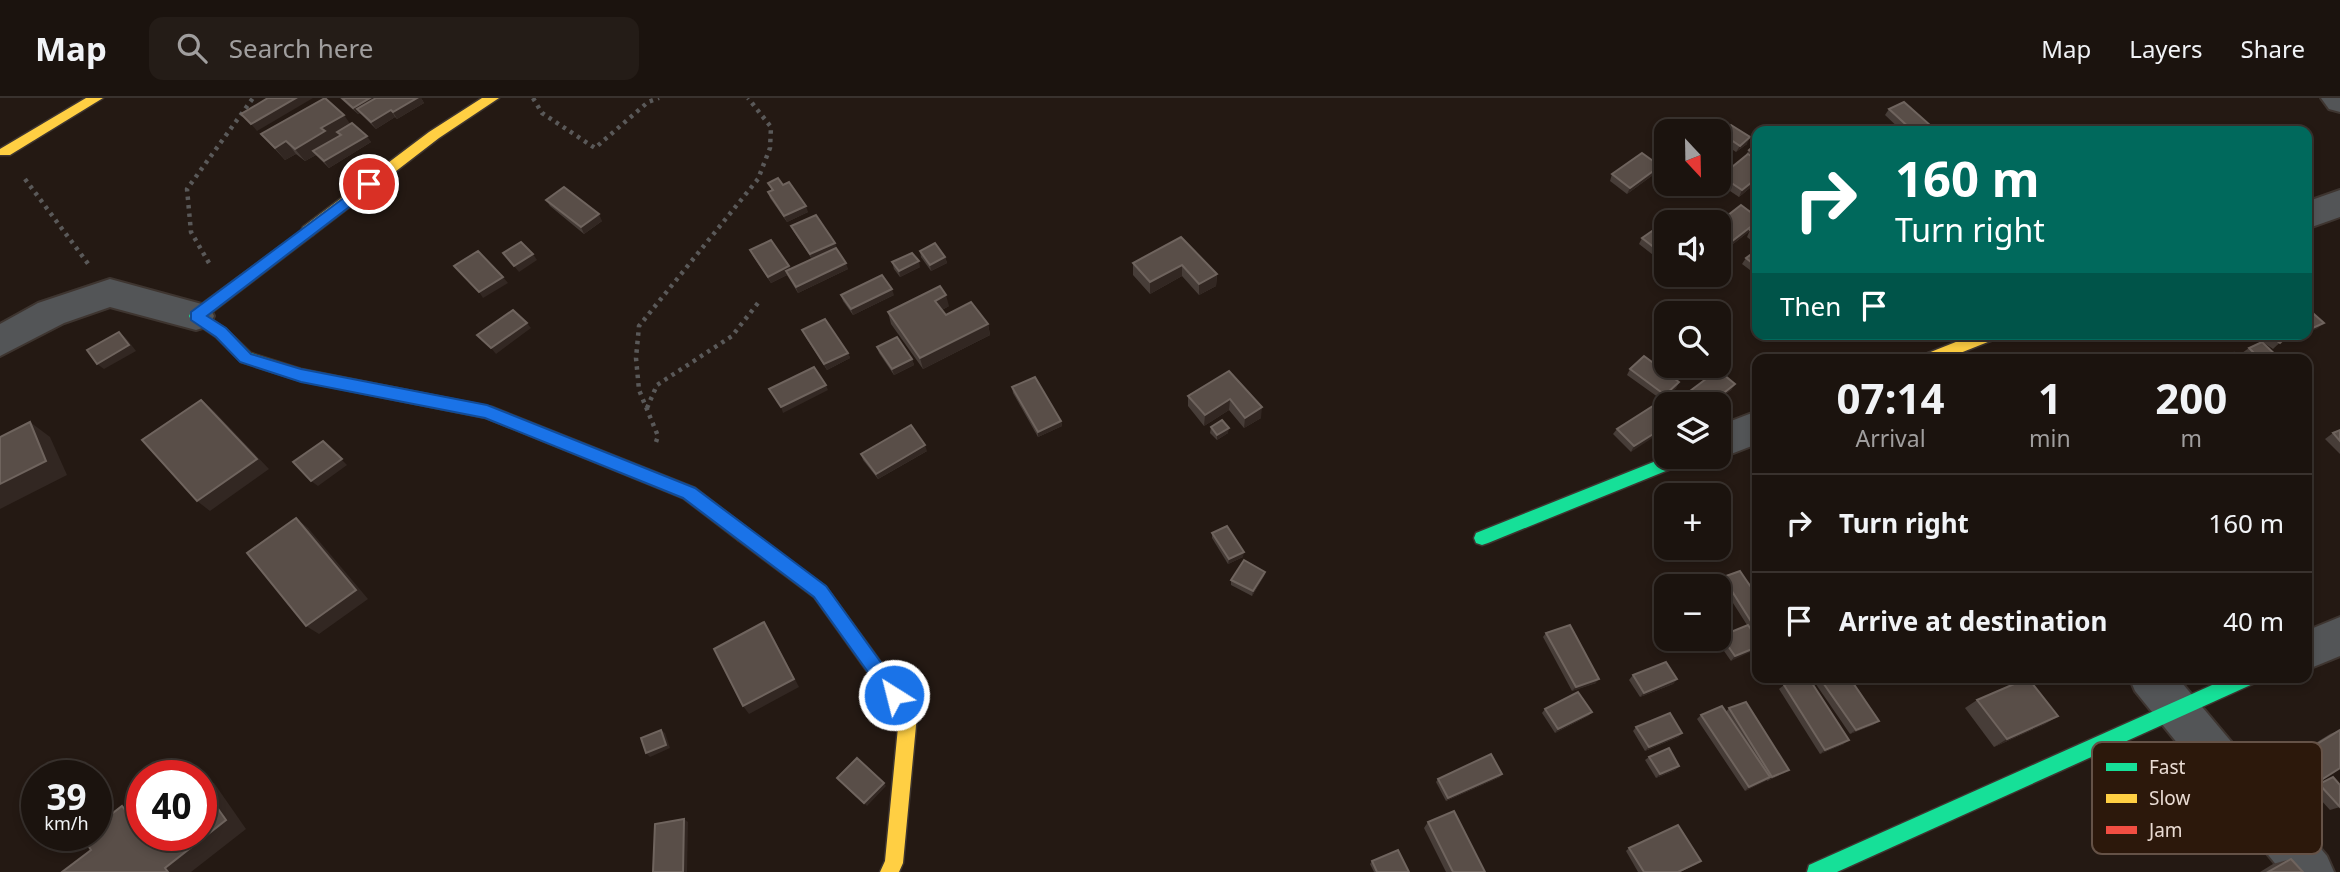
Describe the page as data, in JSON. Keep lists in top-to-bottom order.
{
  "legend": ["Fast", "Slow", "Jam"],
  "north": "bottom",
  "page": {
    "header": "Map",
    "search": "Search here",
    "nav": ["Map", "Layers", "Share"],
    "map_buttons": ["+", "−"],
    "turn": ["160 m", "Turn right"],
    "then": "Then",
    "eta": [
      "07:14",
      "Arrival",
      "1",
      "min",
      "200",
      "m"
    ],
    "list": [
      {
        "name": "Turn right",
        "value": "160 m"
      },
      {
        "name": "Arrive at destination",
        "value": "40 m"
      }
    ],
    "speed": "39 km/h",
    "limit": "40"
  }
}
